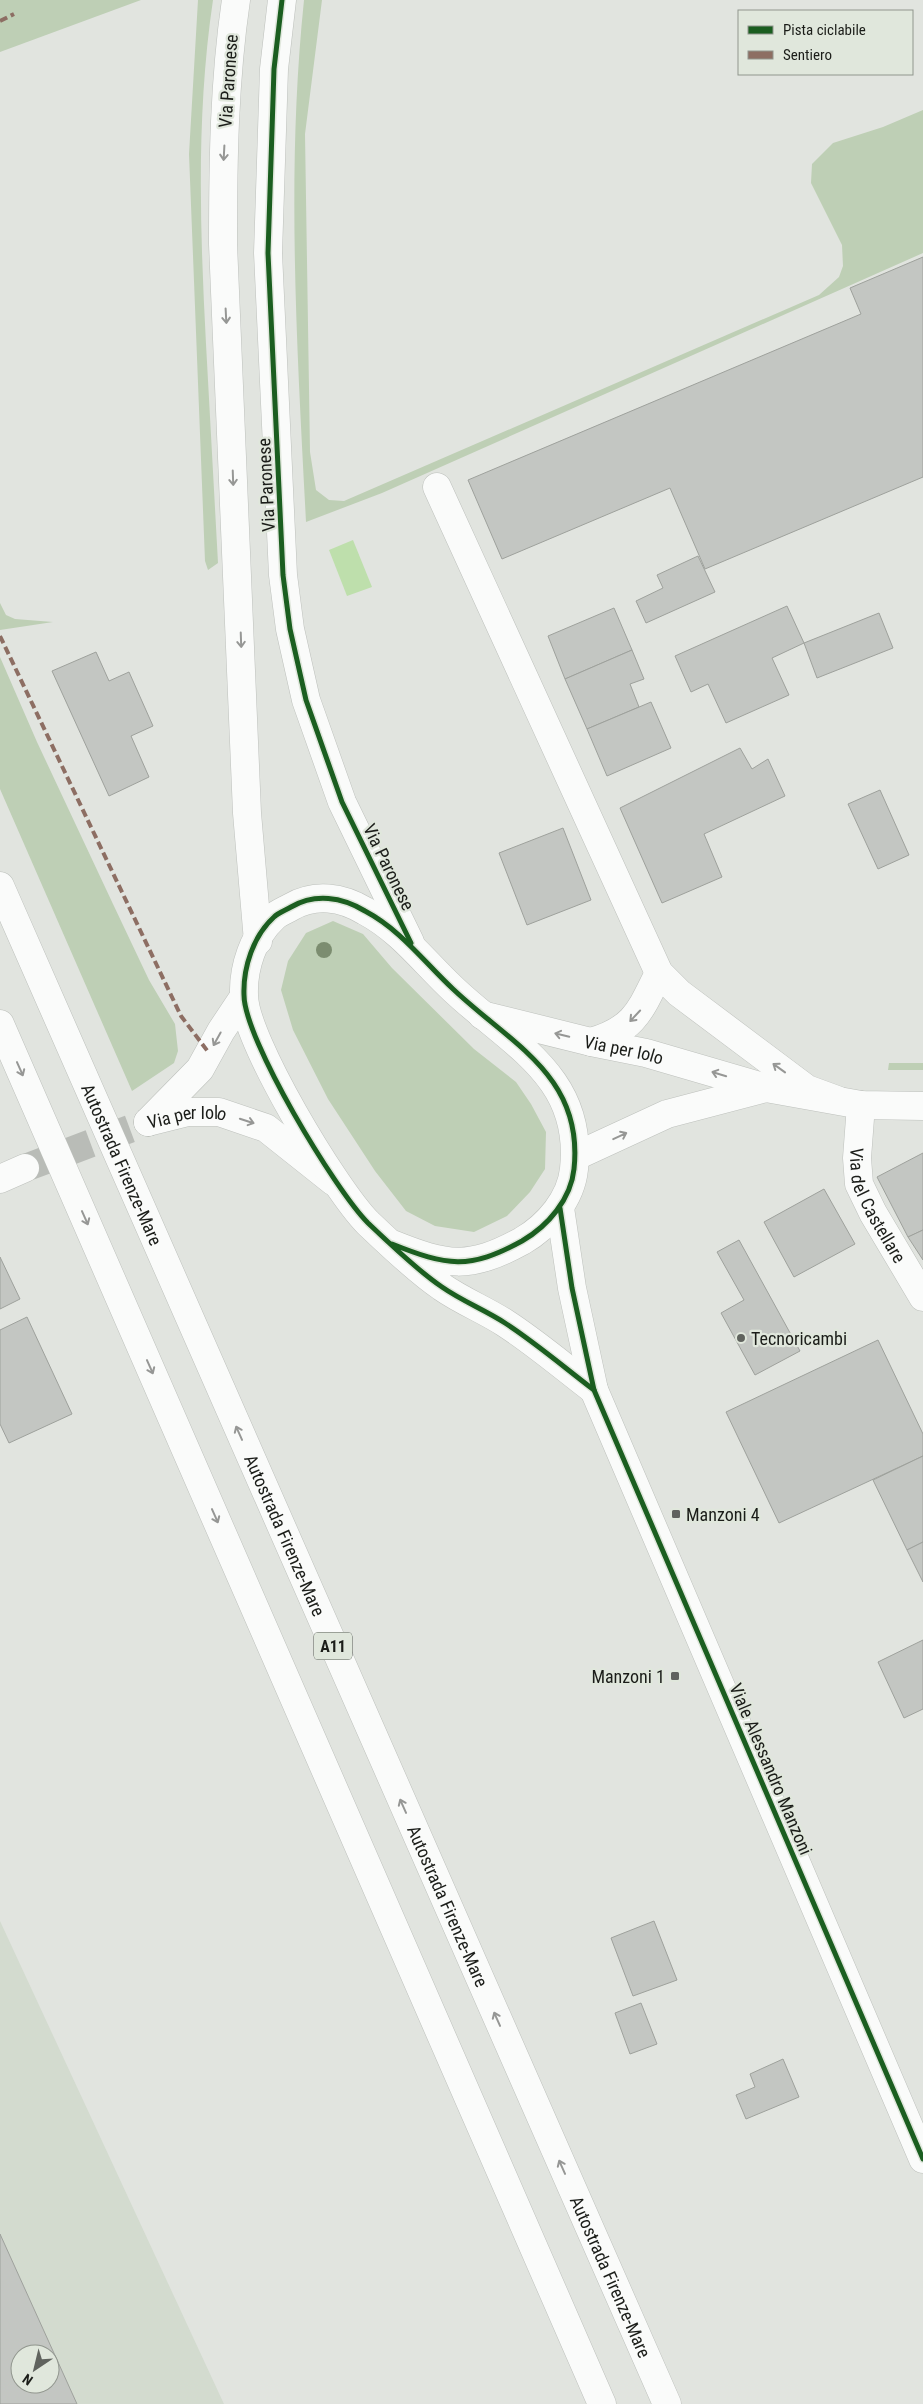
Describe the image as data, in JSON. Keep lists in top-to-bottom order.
{
  "streets": {
    "main road": [
      "Via Paronese",
      "Via per Iolo",
      "Autostrada Firenze-Mare",
      "Via del Castellare",
      "A11",
      "Viale Alessandro Manzoni"
    ]
  },
  "crossings": [
    ["Via per Iolo", "Via del Castellare"]
  ],
  "places": {
    "other": ["Tecnoricambi"],
    "transit": ["Manzoni 4", "Manzoni 1"]
  },
  "legend": ["Pista ciclabile", "Sentiero"],
  "north": "bottom left"
}
